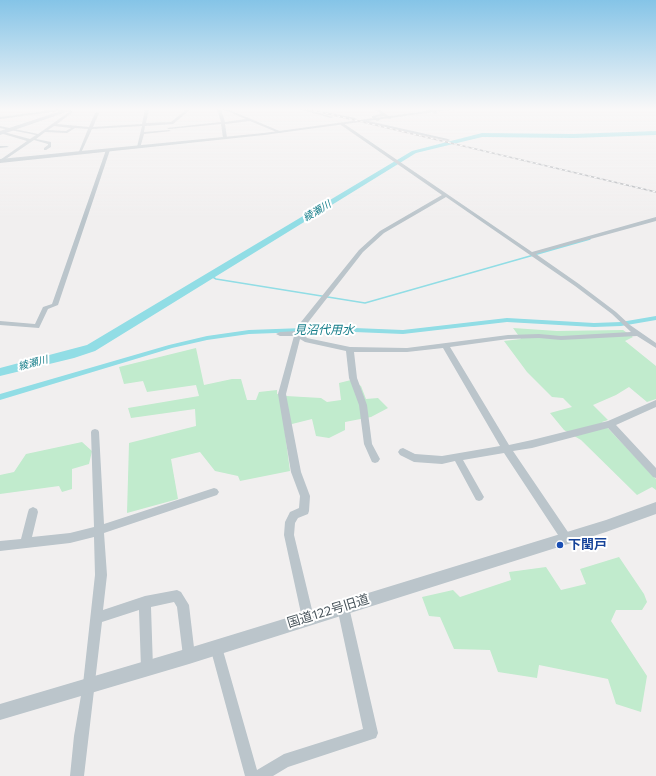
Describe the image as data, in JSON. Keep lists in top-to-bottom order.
{
  "streets": {
    "street": ["国道122号旧道"]
  },
  "water": ["綾瀬川", "見沼代用水"],
  "places": ["下閏戸"]
}
